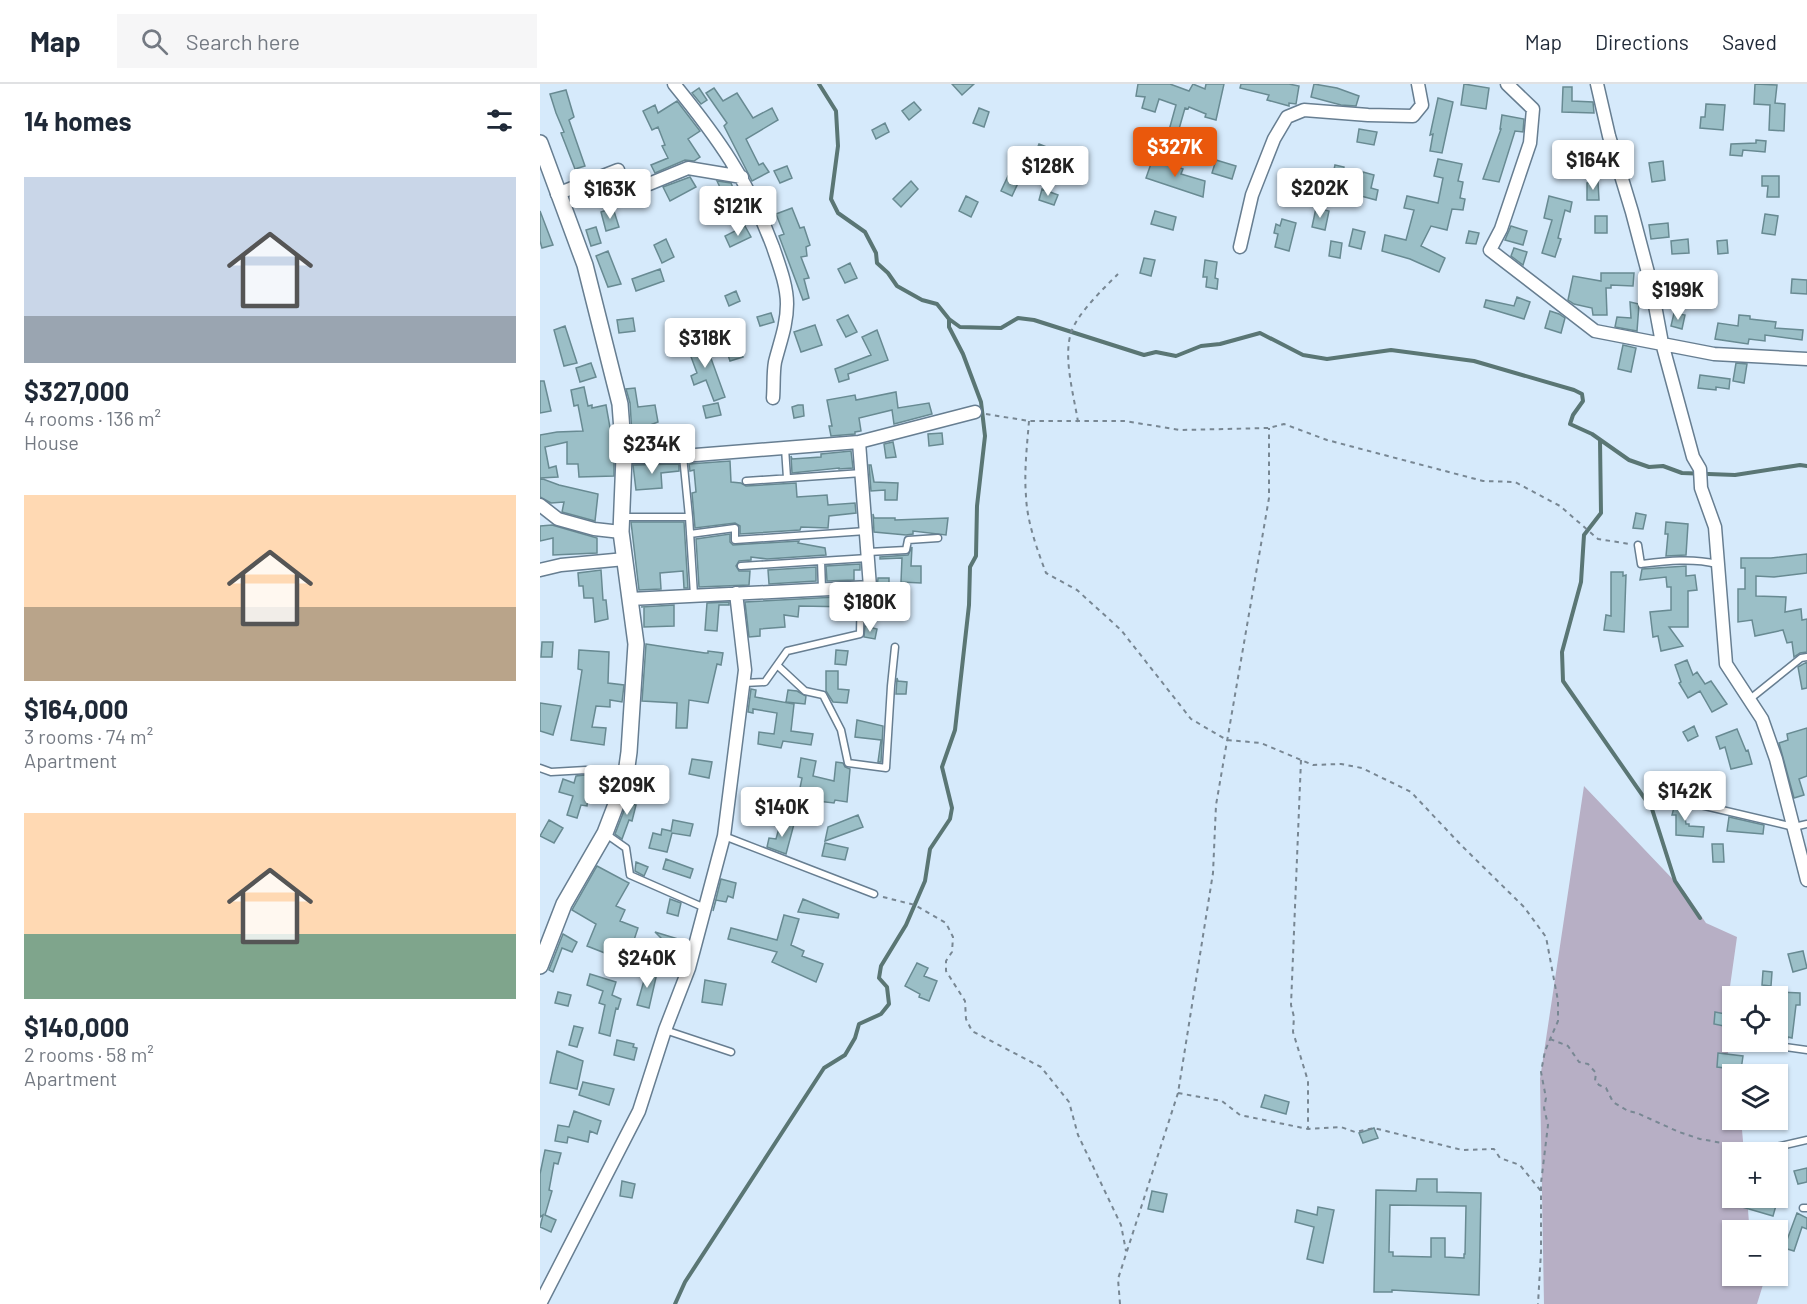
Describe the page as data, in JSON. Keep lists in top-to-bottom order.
{
  "page": {
    "header": "Map",
    "search": "Search here",
    "nav": ["Map", "Directions", "Saved"],
    "heading": "14 homes",
    "price": [
      "$327K",
      "$164K",
      "$128K",
      "$202K",
      "$163K",
      "$121K",
      "$199K",
      "$318K",
      "$234K",
      "$180K",
      "$209K",
      "$142K",
      "$140K",
      "$240K"
    ],
    "list": [
      {
        "name": "$327,000",
        "note": "4 rooms · 136 m² · House"
      },
      {
        "name": "$164,000",
        "note": "3 rooms · 74 m² · Apartment"
      },
      {
        "name": "$140,000",
        "note": "2 rooms · 58 m² · Apartment"
      }
    ],
    "map_buttons": ["+", "−"]
  }
}
